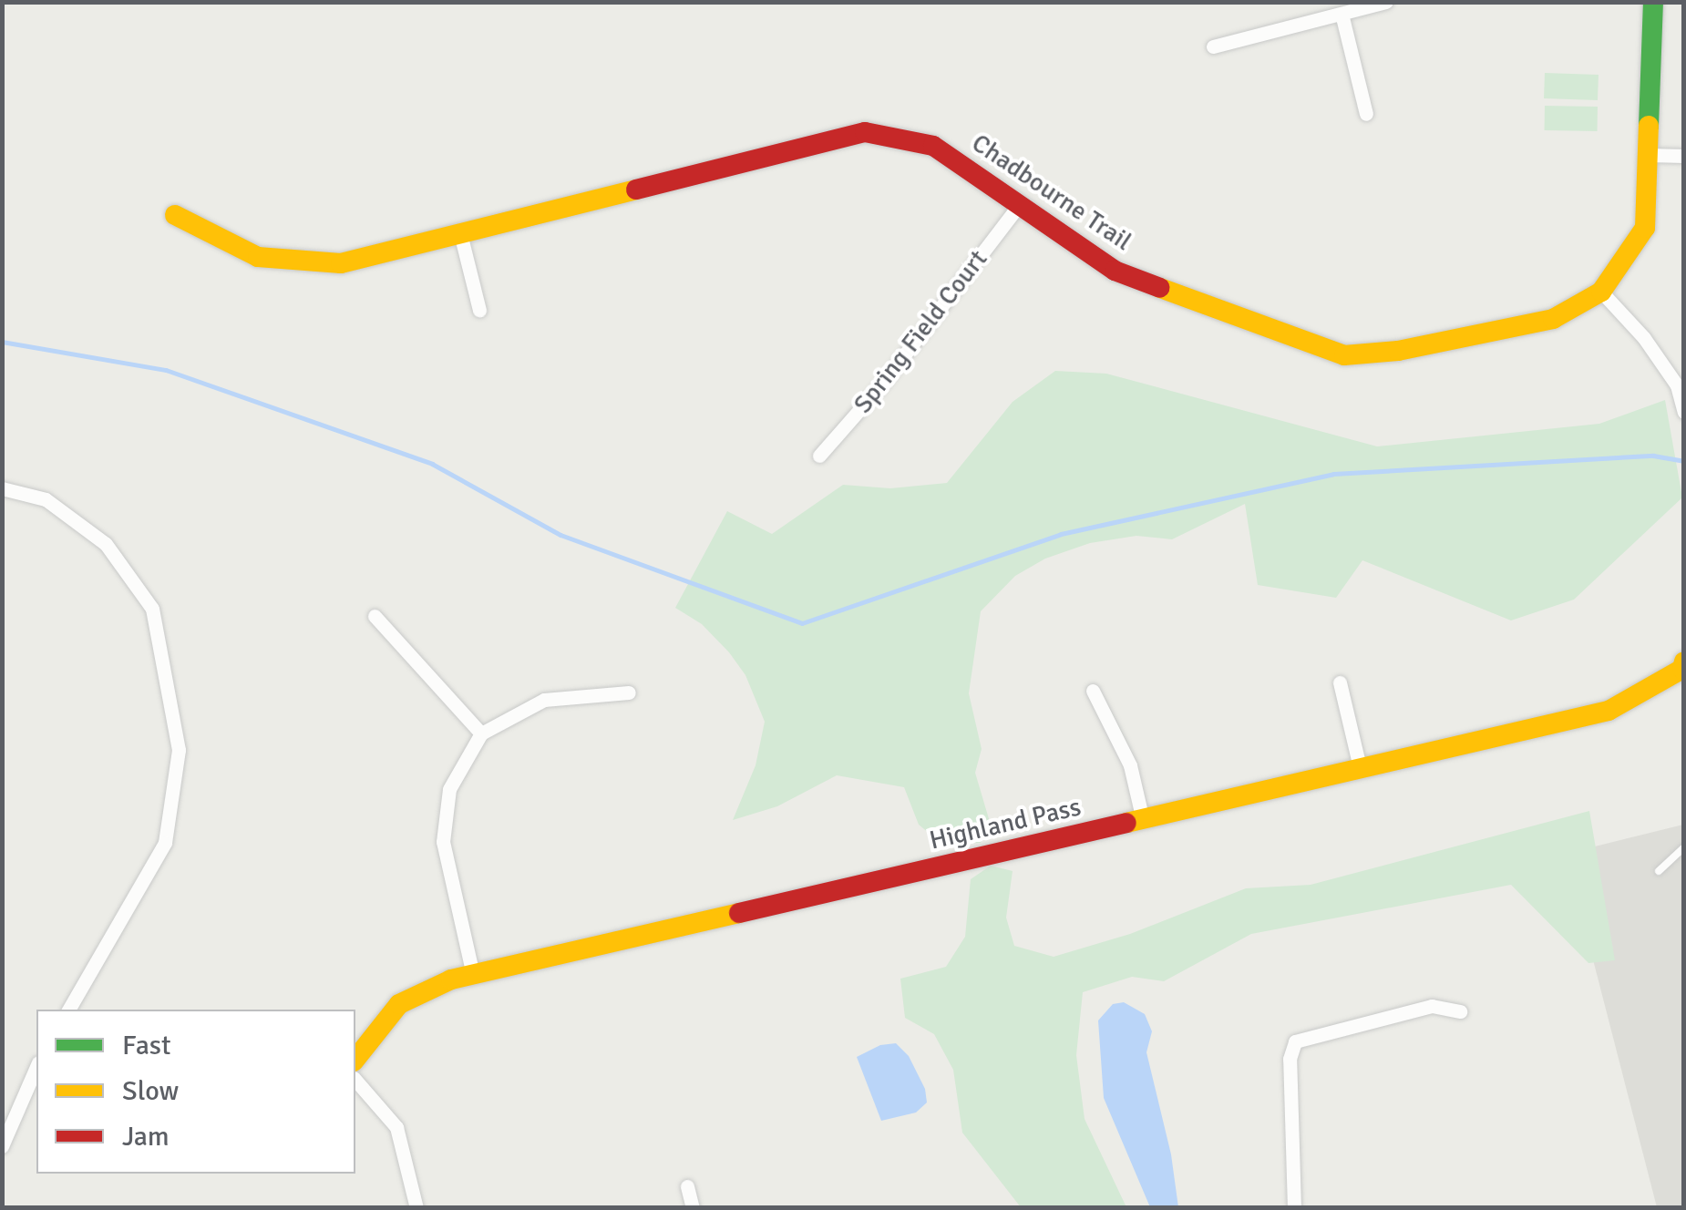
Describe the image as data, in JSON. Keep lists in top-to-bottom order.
{
  "streets": {
    "street": ["Chadbourne Trail", "Spring Field Court", "Highland Pass"]
  },
  "crossings": [
    ["Chadbourne Trail", "Spring Field Court"]
  ],
  "legend": ["Fast", "Slow", "Jam"]
}
